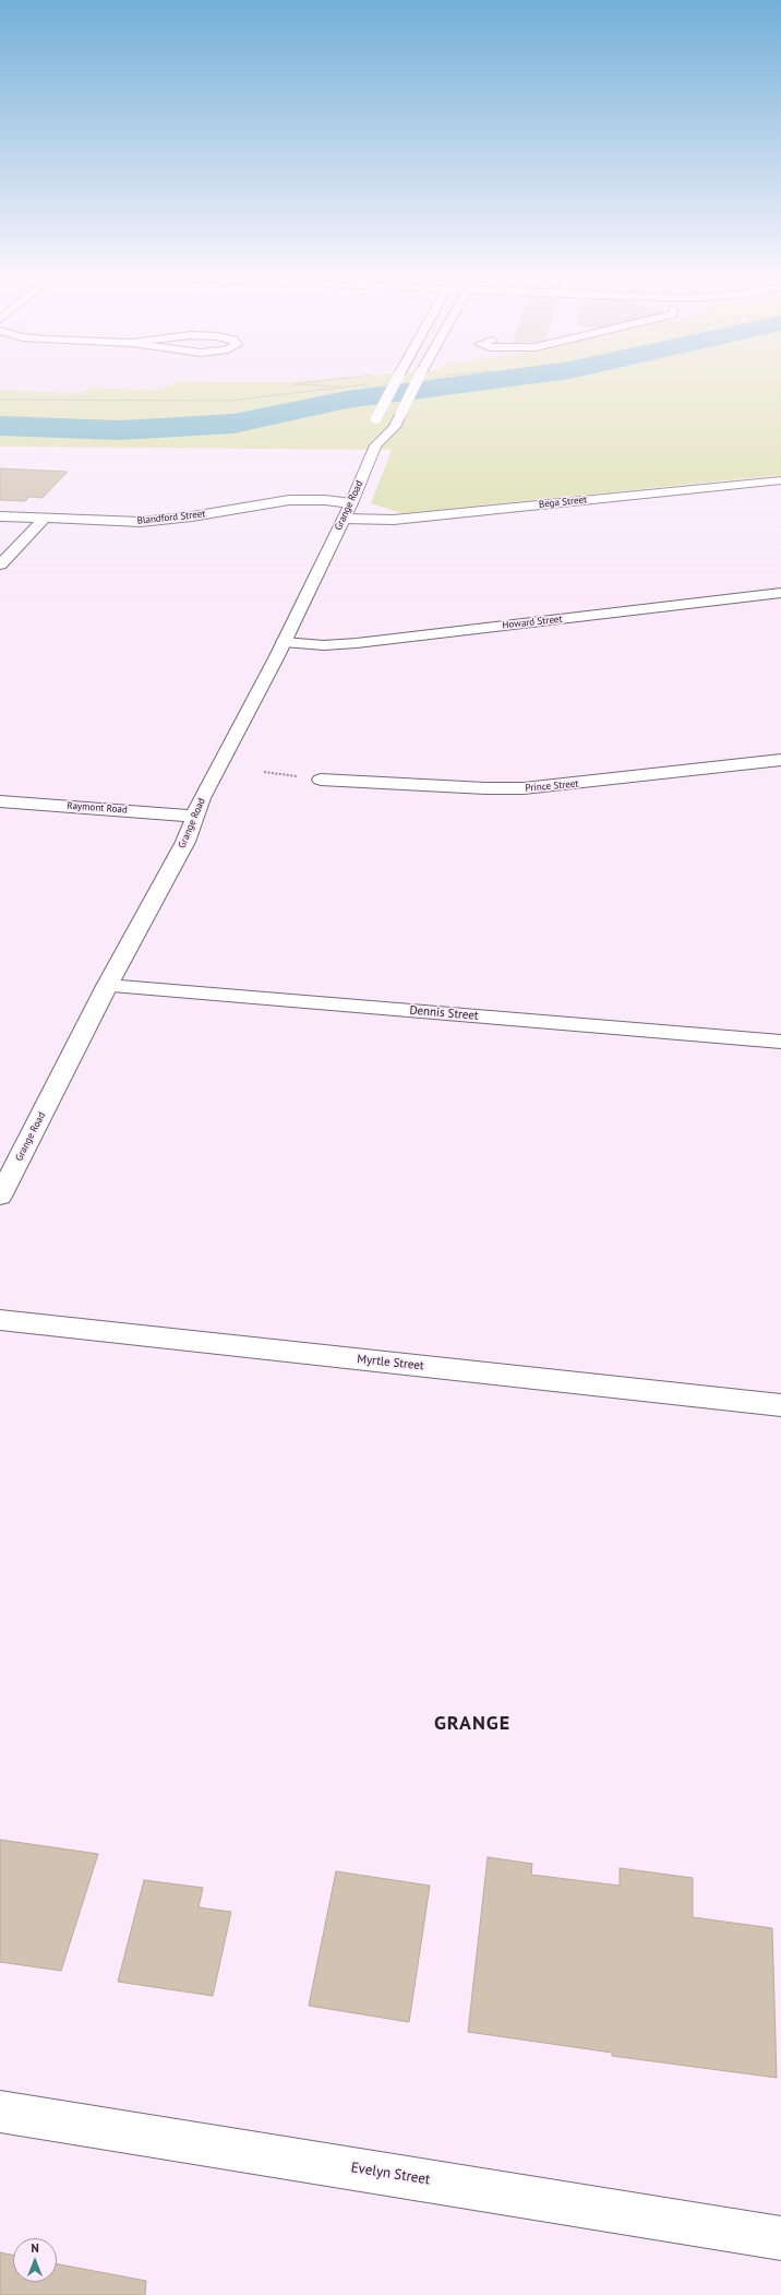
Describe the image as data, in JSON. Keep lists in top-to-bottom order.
{
  "streets": {
    "street": [
      "Bega Street",
      "Grange Road",
      "Blandford Street",
      "Howard Street",
      "Prince Street",
      "Raymont Road",
      "Dennis Street",
      "Myrtle Street",
      "Evelyn Street"
    ]
  },
  "crossings": [
    ["Bega Street", "Grange Road"],
    ["Grange Road", "Blandford Street"],
    ["Grange Road", "Howard Street"],
    ["Grange Road", "Raymont Road"],
    ["Grange Road", "Dennis Street"]
  ],
  "districts": ["GRANGE"],
  "north": "top"
}
